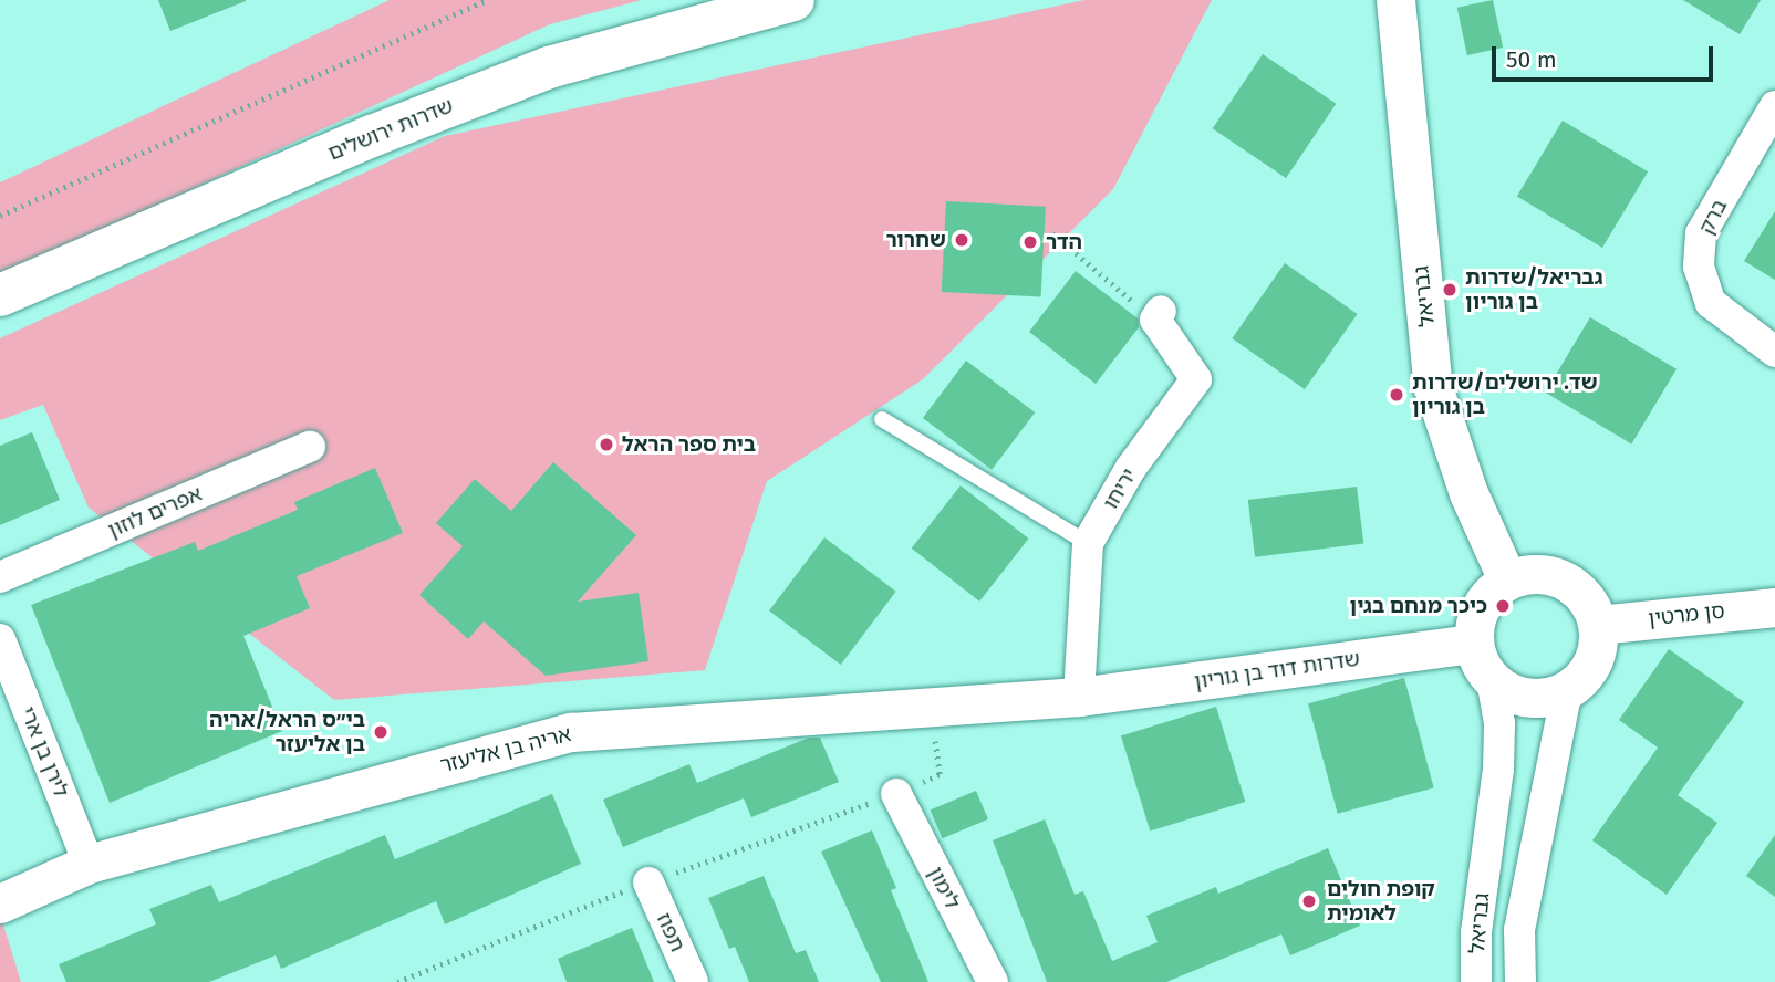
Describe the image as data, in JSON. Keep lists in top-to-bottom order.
{
  "streets": {
    "main road": ["שדרות ירושלים"],
    "street": [
      "ברק",
      "גבריאל",
      "יריחו",
      "אפרים לוזון",
      "סן מרטין",
      "שדרות דוד בן גוריון",
      "אריה בן אליעזר",
      "לירן בן ארי",
      "לימון",
      "תפוז"
    ]
  },
  "crossings": [
    ["גבריאל", "סן מרטין"],
    ["גבריאל", "שדרות דוד בן גוריון"],
    ["יריחו", "שדרות דוד בן גוריון"],
    ["יריחו", "אריה בן אליעזר"],
    ["סן מרטין", "שדרות דוד בן גוריון"],
    ["שדרות דוד בן גוריון", "אריה בן אליעזר"],
    ["אריה בן אליעזר", "לירן בן ארי"]
  ],
  "places": [
    "שחרור",
    "הדר",
    "גבריאל/שדרות בן גוריון",
    "שד. ירושלים/שדרות בן גוריון",
    "בית ספר הראל",
    "כיכר מנחם בגין",
    "בי״ס הראל/אריה בן אליעזר",
    "קופת חולים לאומית"
  ],
  "scale_bar": "50 m"
}
